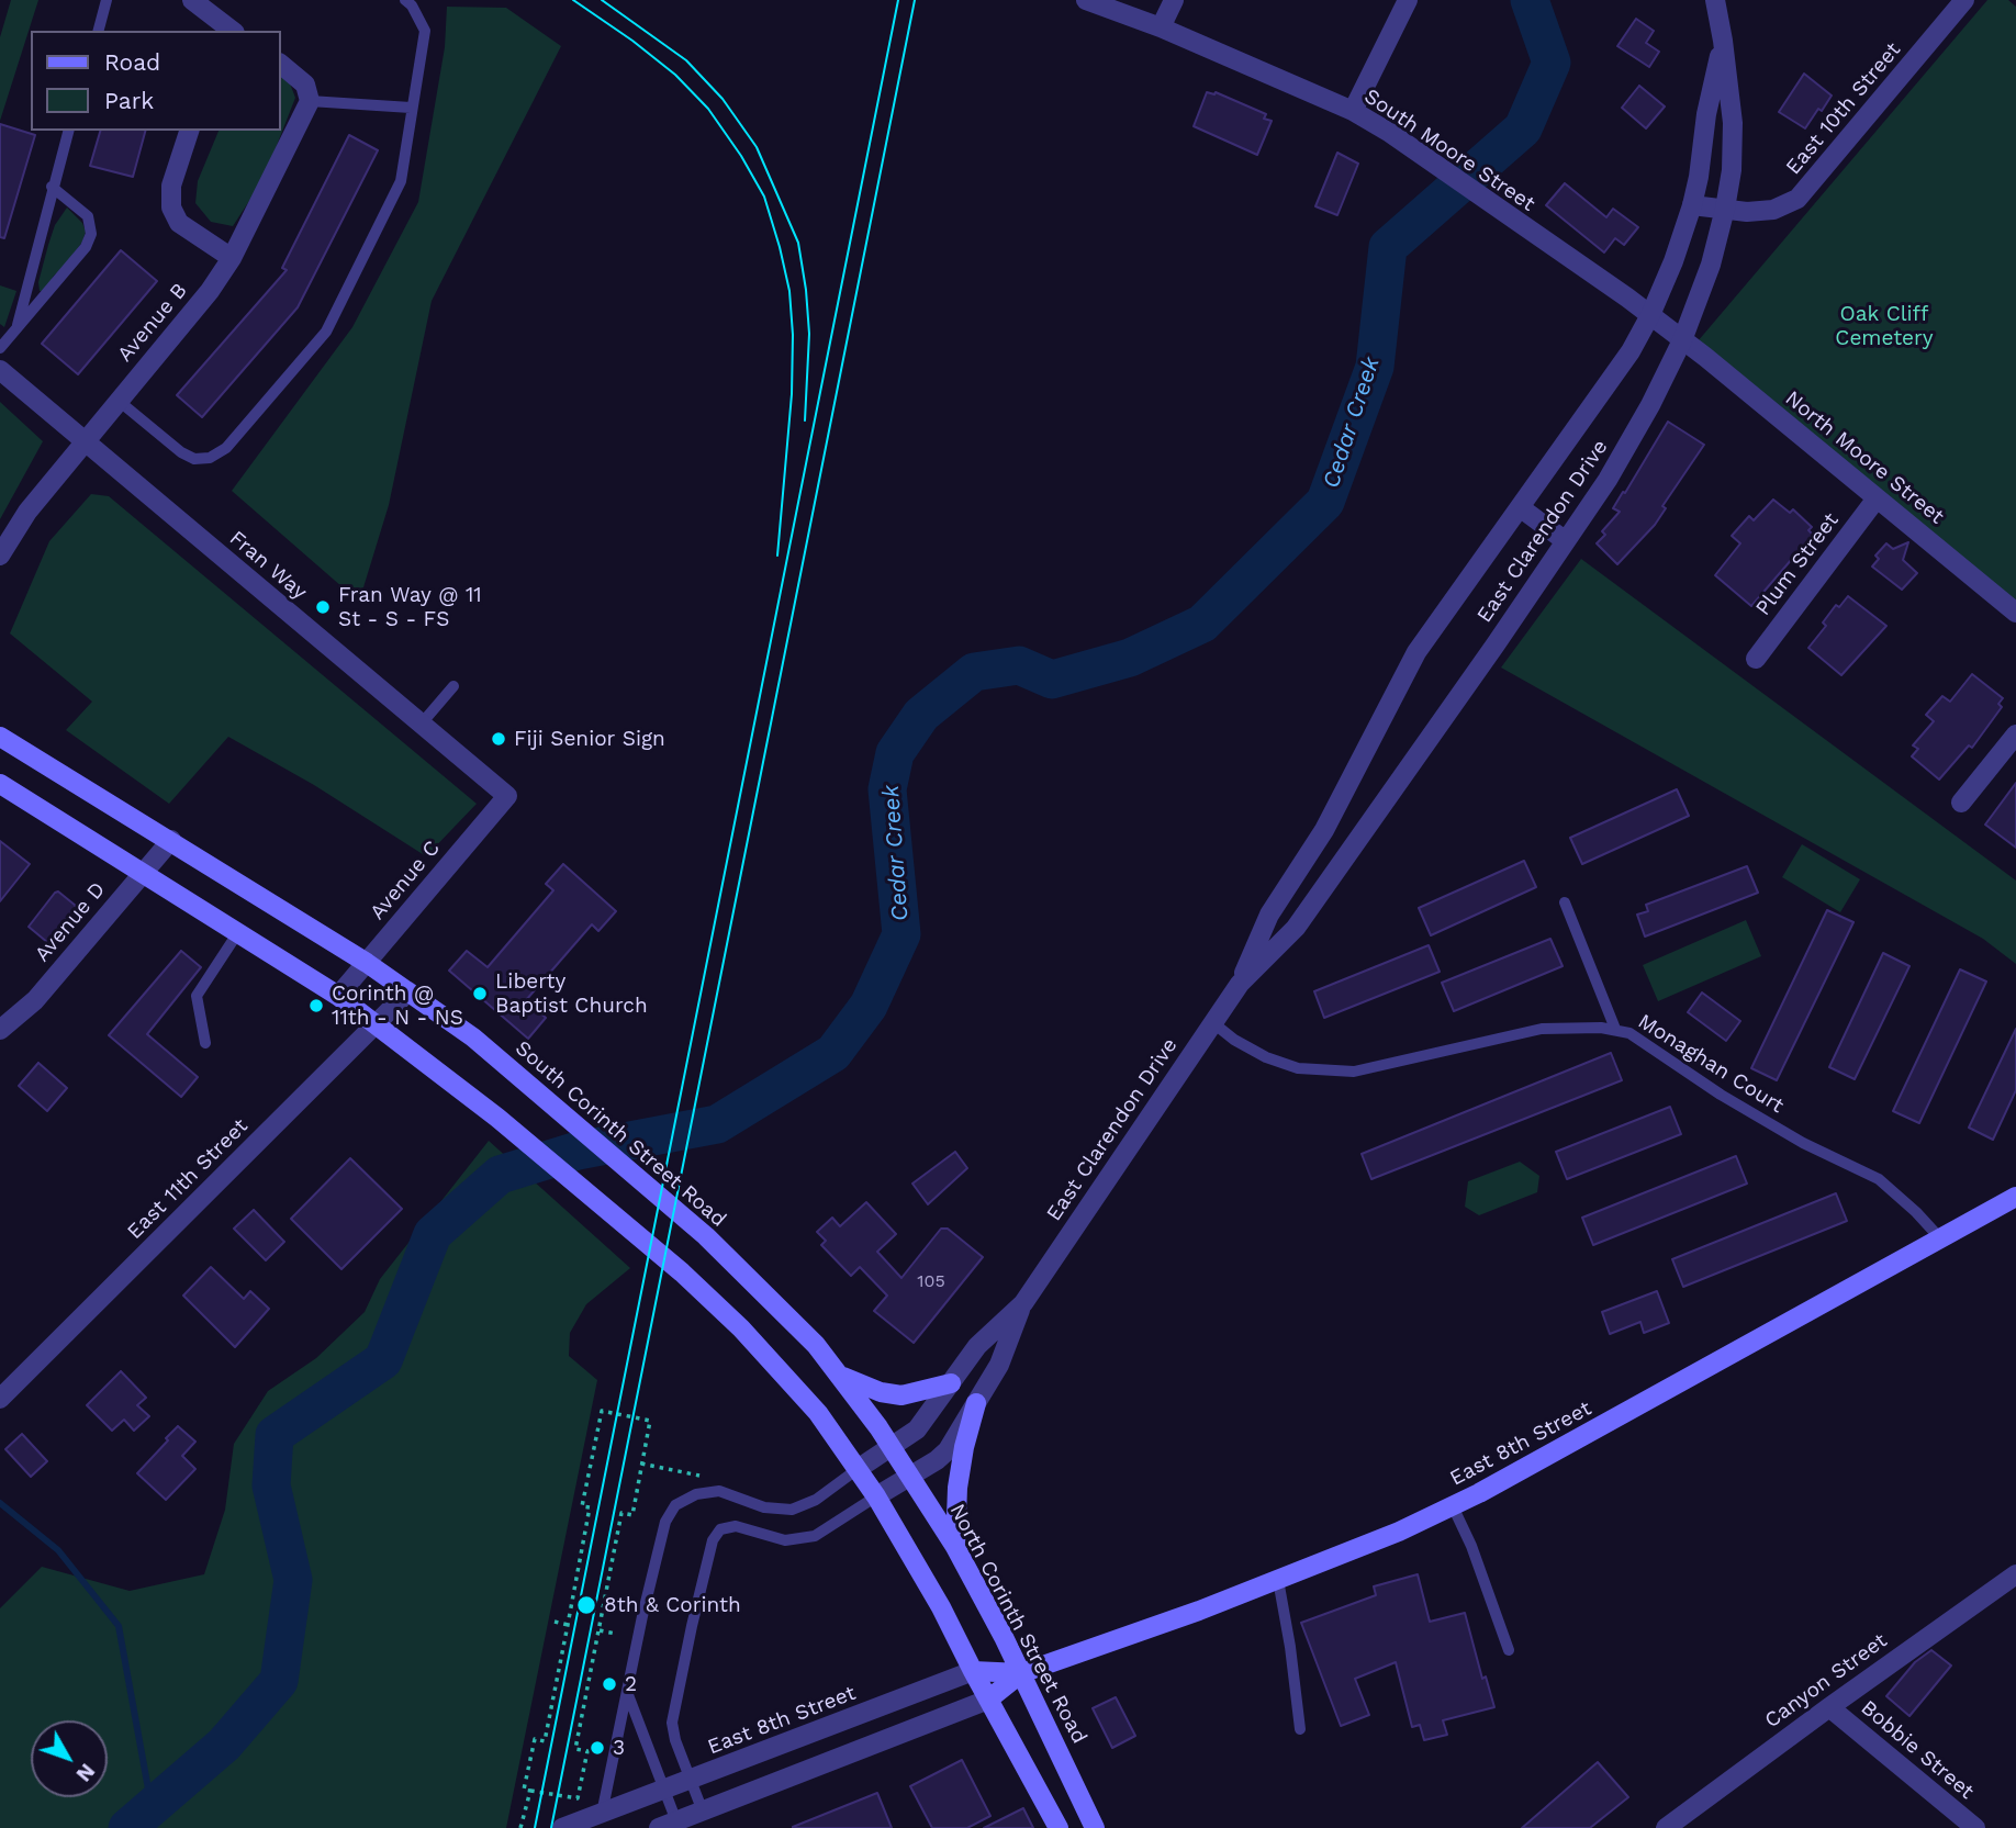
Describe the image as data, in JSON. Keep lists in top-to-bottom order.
{
  "streets": {
    "main road": ["South Corinth Street Road", "East 8th Street", "North Corinth Street Road"],
    "street": [
      "East 10th Street",
      "South Moore Street",
      "Avenue B",
      "North Moore Street",
      "East Clarendon Drive",
      "Plum Street",
      "Fran Way",
      "Avenue C",
      "Avenue D",
      "East 11th Street",
      "Canyon Street",
      "Bobbie Street"
    ],
    "lane": ["Monaghan Court"]
  },
  "crossings": [
    ["East 10th Street", "East Clarendon Drive"],
    ["South Moore Street", "North Moore Street"],
    ["South Moore Street", "East Clarendon Drive"],
    ["Avenue B", "Fran Way"],
    ["North Moore Street", "East Clarendon Drive"],
    ["North Moore Street", "Plum Street"],
    ["East Clarendon Drive", "Monaghan Court"],
    ["East Clarendon Drive", "South Corinth Street Road"],
    ["East Clarendon Drive", "North Corinth Street Road"],
    ["Fran Way", "Avenue C"],
    ["Avenue C", "South Corinth Street Road"],
    ["Avenue D", "South Corinth Street Road"],
    ["Monaghan Court", "East 8th Street"],
    ["South Corinth Street Road", "East 11th Street"],
    ["South Corinth Street Road", "North Corinth Street Road"],
    ["East 8th Street", "North Corinth Street Road"],
    ["Canyon Street", "Bobbie Street"]
  ],
  "water": ["Cedar Creek"],
  "parks": ["Oak Cliff Cemetery"],
  "places": [
    "Fran Way @ 11 St - S - FS",
    "Fiji Senior Sign",
    "Liberty Baptist Church",
    "Corinth @ 11th - N - NS",
    "8th & Corinth",
    "2",
    "3"
  ],
  "house_numbers": ["105"],
  "legend": ["Road", "Park"],
  "north": "bottom right"
}
